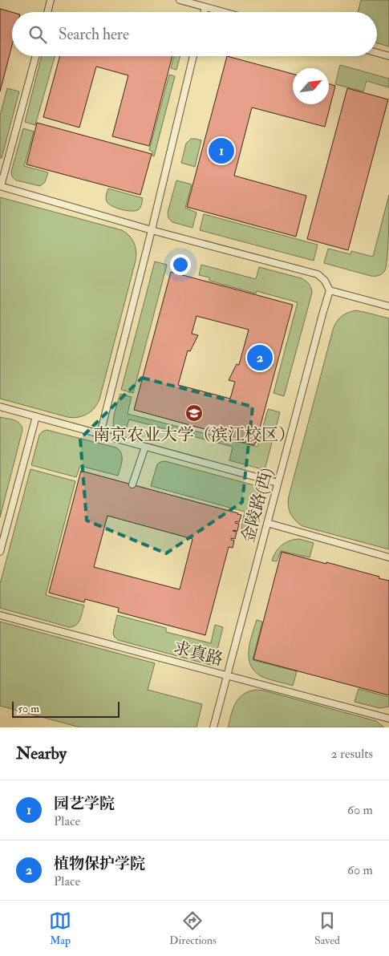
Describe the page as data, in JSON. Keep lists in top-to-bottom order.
{
  "streets": {
    "lane": ["金陵路(西)", "求真路"]
  },
  "crossings": [
    ["金陵路(西)", "求真路"]
  ],
  "places": {
    "school or university": ["南京农业大学（滨江校区）"]
  },
  "scale_bar": "50 m",
  "north": "top right",
  "page": {
    "search": "Search here",
    "pins": ["1", "2"],
    "scale": "50 m",
    "heading": ["Nearby", "2 results"],
    "list": [
      {
        "mark": "1",
        "name": "园艺学院",
        "note": "Place",
        "value": "60 m"
      },
      {
        "mark": "2",
        "name": "植物保护学院",
        "note": "Place",
        "value": "60 m"
      }
    ],
    "nav": ["Map", "Directions", "Saved"]
  }
}
